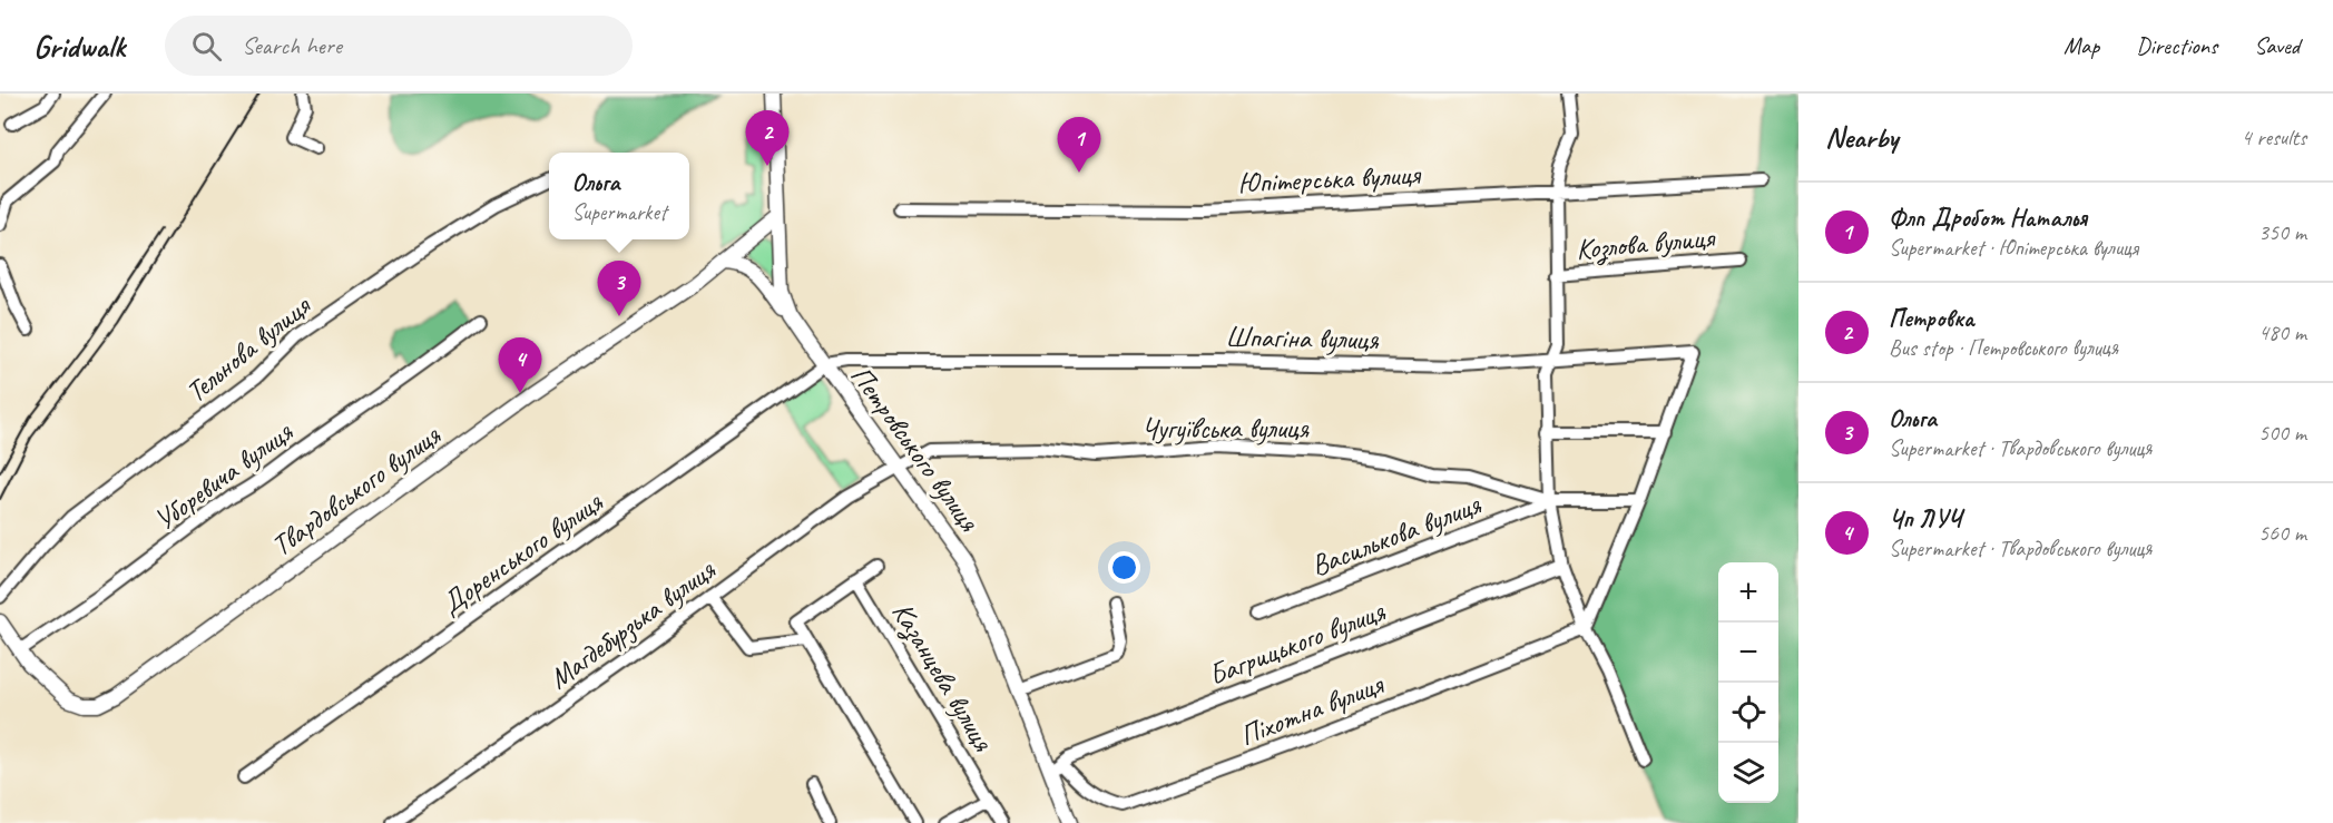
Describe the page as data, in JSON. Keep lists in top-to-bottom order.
{
  "streets": {
    "main road": ["Петровського вулиця", "Твардовського вулиця"],
    "street": [
      "Юпітерська вулиця",
      "Козлова вулиця",
      "Шпагіна вулиця",
      "Тельнова вулиця",
      "Чугуївська вулиця",
      "Уборевича вулиця",
      "Василькова вулиця",
      "Доренського вулиця",
      "Магдебурзька вулиця",
      "Багрицького вулиця",
      "Казанцева вулиця",
      "Піхотна вулиця"
    ]
  },
  "crossings": [
    ["Шпагіна вулиця", "Петровського вулиця"],
    ["Шпагіна вулиця", "Доренського вулиця"],
    ["Шпагіна вулиця", "Піхотна вулиця"],
    ["Чугуївська вулиця", "Петровського вулиця"],
    ["Чугуївська вулиця", "Василькова вулиця"],
    ["Чугуївська вулиця", "Магдебурзька вулиця"],
    ["Петровського вулиця", "Твардовського вулиця"],
    ["Петровського вулиця", "Доренського вулиця"],
    ["Петровського вулиця", "Магдебурзька вулиця"],
    ["Петровського вулиця", "Багрицького вулиця"],
    ["Петровського вулиця", "Піхотна вулиця"],
    ["Уборевича вулиця", "Твардовського вулиця"],
    ["Багрицького вулиця", "Піхотна вулиця"]
  ],
  "page": {
    "header": "Gridwalk",
    "search": "Search here",
    "nav": ["Map", "Directions", "Saved"],
    "heading": ["Nearby", "4 results"],
    "pins": [
      "2",
      "1",
      "3",
      "4"
    ],
    "popup": ["Ольга", "Supermarket"],
    "list": [
      {
        "mark": "1",
        "name": "Флп Дробот Наталья",
        "note": "Supermarket · Юпітерська вулиця",
        "value": "350 m"
      },
      {
        "mark": "2",
        "name": "Петровка",
        "note": "Bus stop · Петровського вулиця",
        "value": "480 m"
      },
      {
        "mark": "3",
        "name": "Ольга",
        "note": "Supermarket · Твардовського вулиця",
        "value": "500 m"
      },
      {
        "mark": "4",
        "name": "Чп ЛУЧ",
        "note": "Supermarket · Твардовського вулиця",
        "value": "560 m"
      }
    ],
    "map_buttons": ["+", "−"]
  }
}
